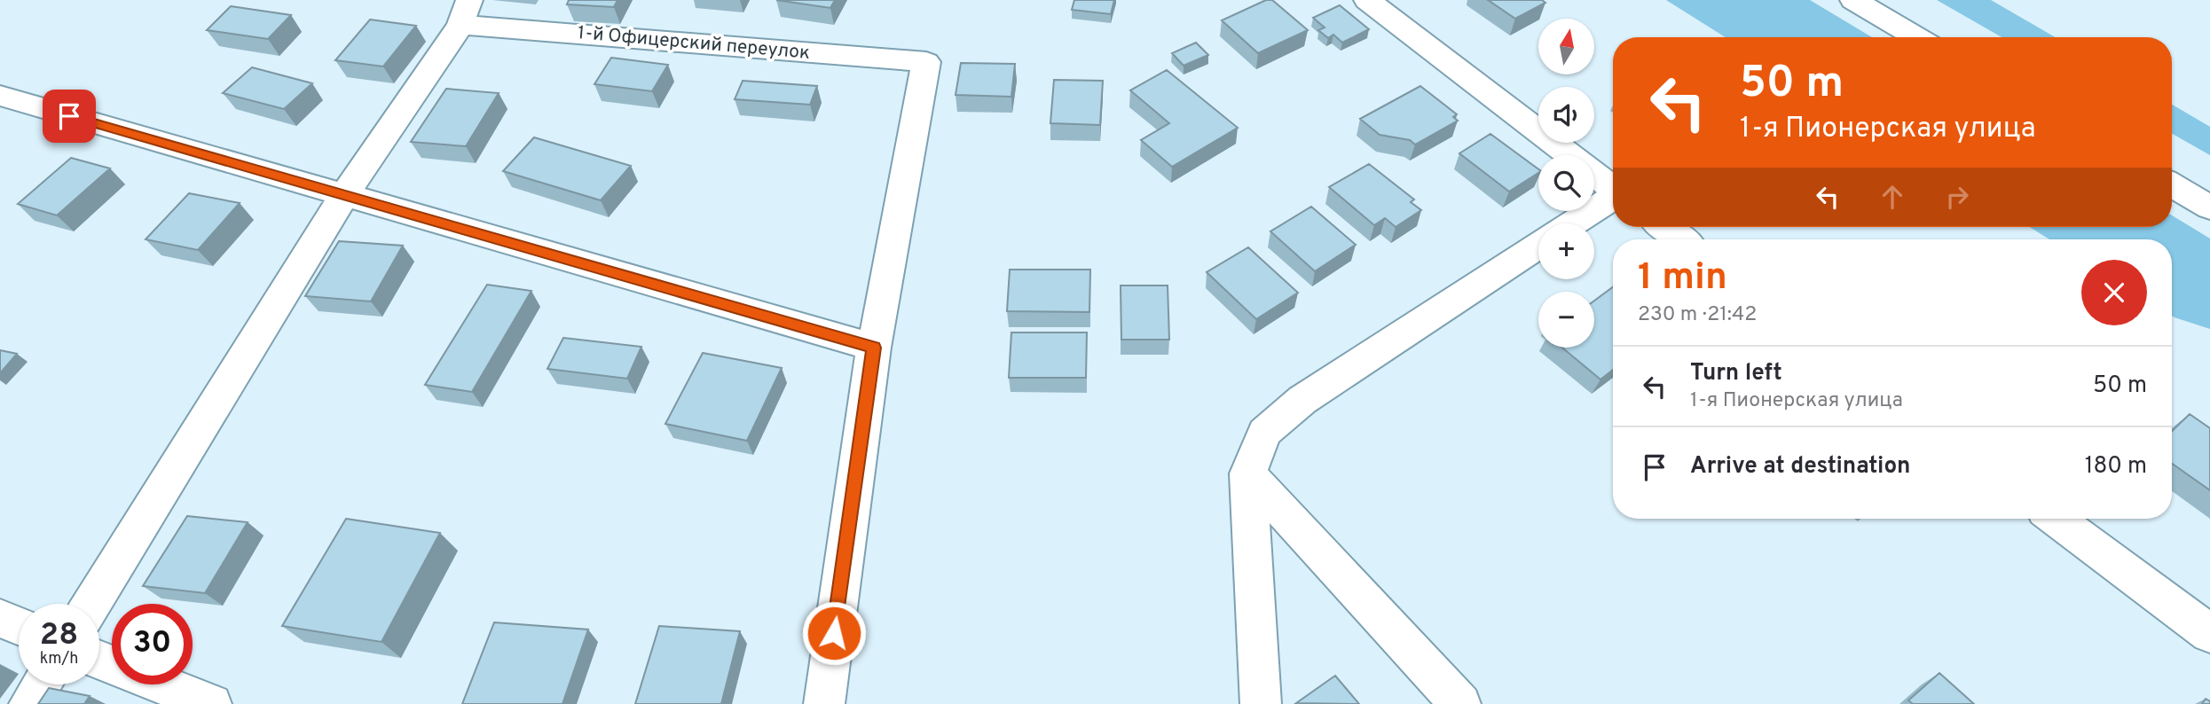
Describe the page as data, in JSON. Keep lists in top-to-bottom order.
{
  "streets": {
    "street": ["1-й Офицерский переулок"]
  },
  "north": "top",
  "page": {
    "map_buttons": ["+", "−"],
    "turn": ["50 m", "1-я Пионерская улица"],
    "heading": ["1 min", "230 m · 21:42"],
    "list": [
      {
        "name": "Turn left",
        "note": "1-я Пионерская улица",
        "value": "50 m"
      },
      {
        "name": "Arrive at destination",
        "value": "180 m"
      }
    ],
    "speed": "28 km/h",
    "limit": "30"
  }
}
